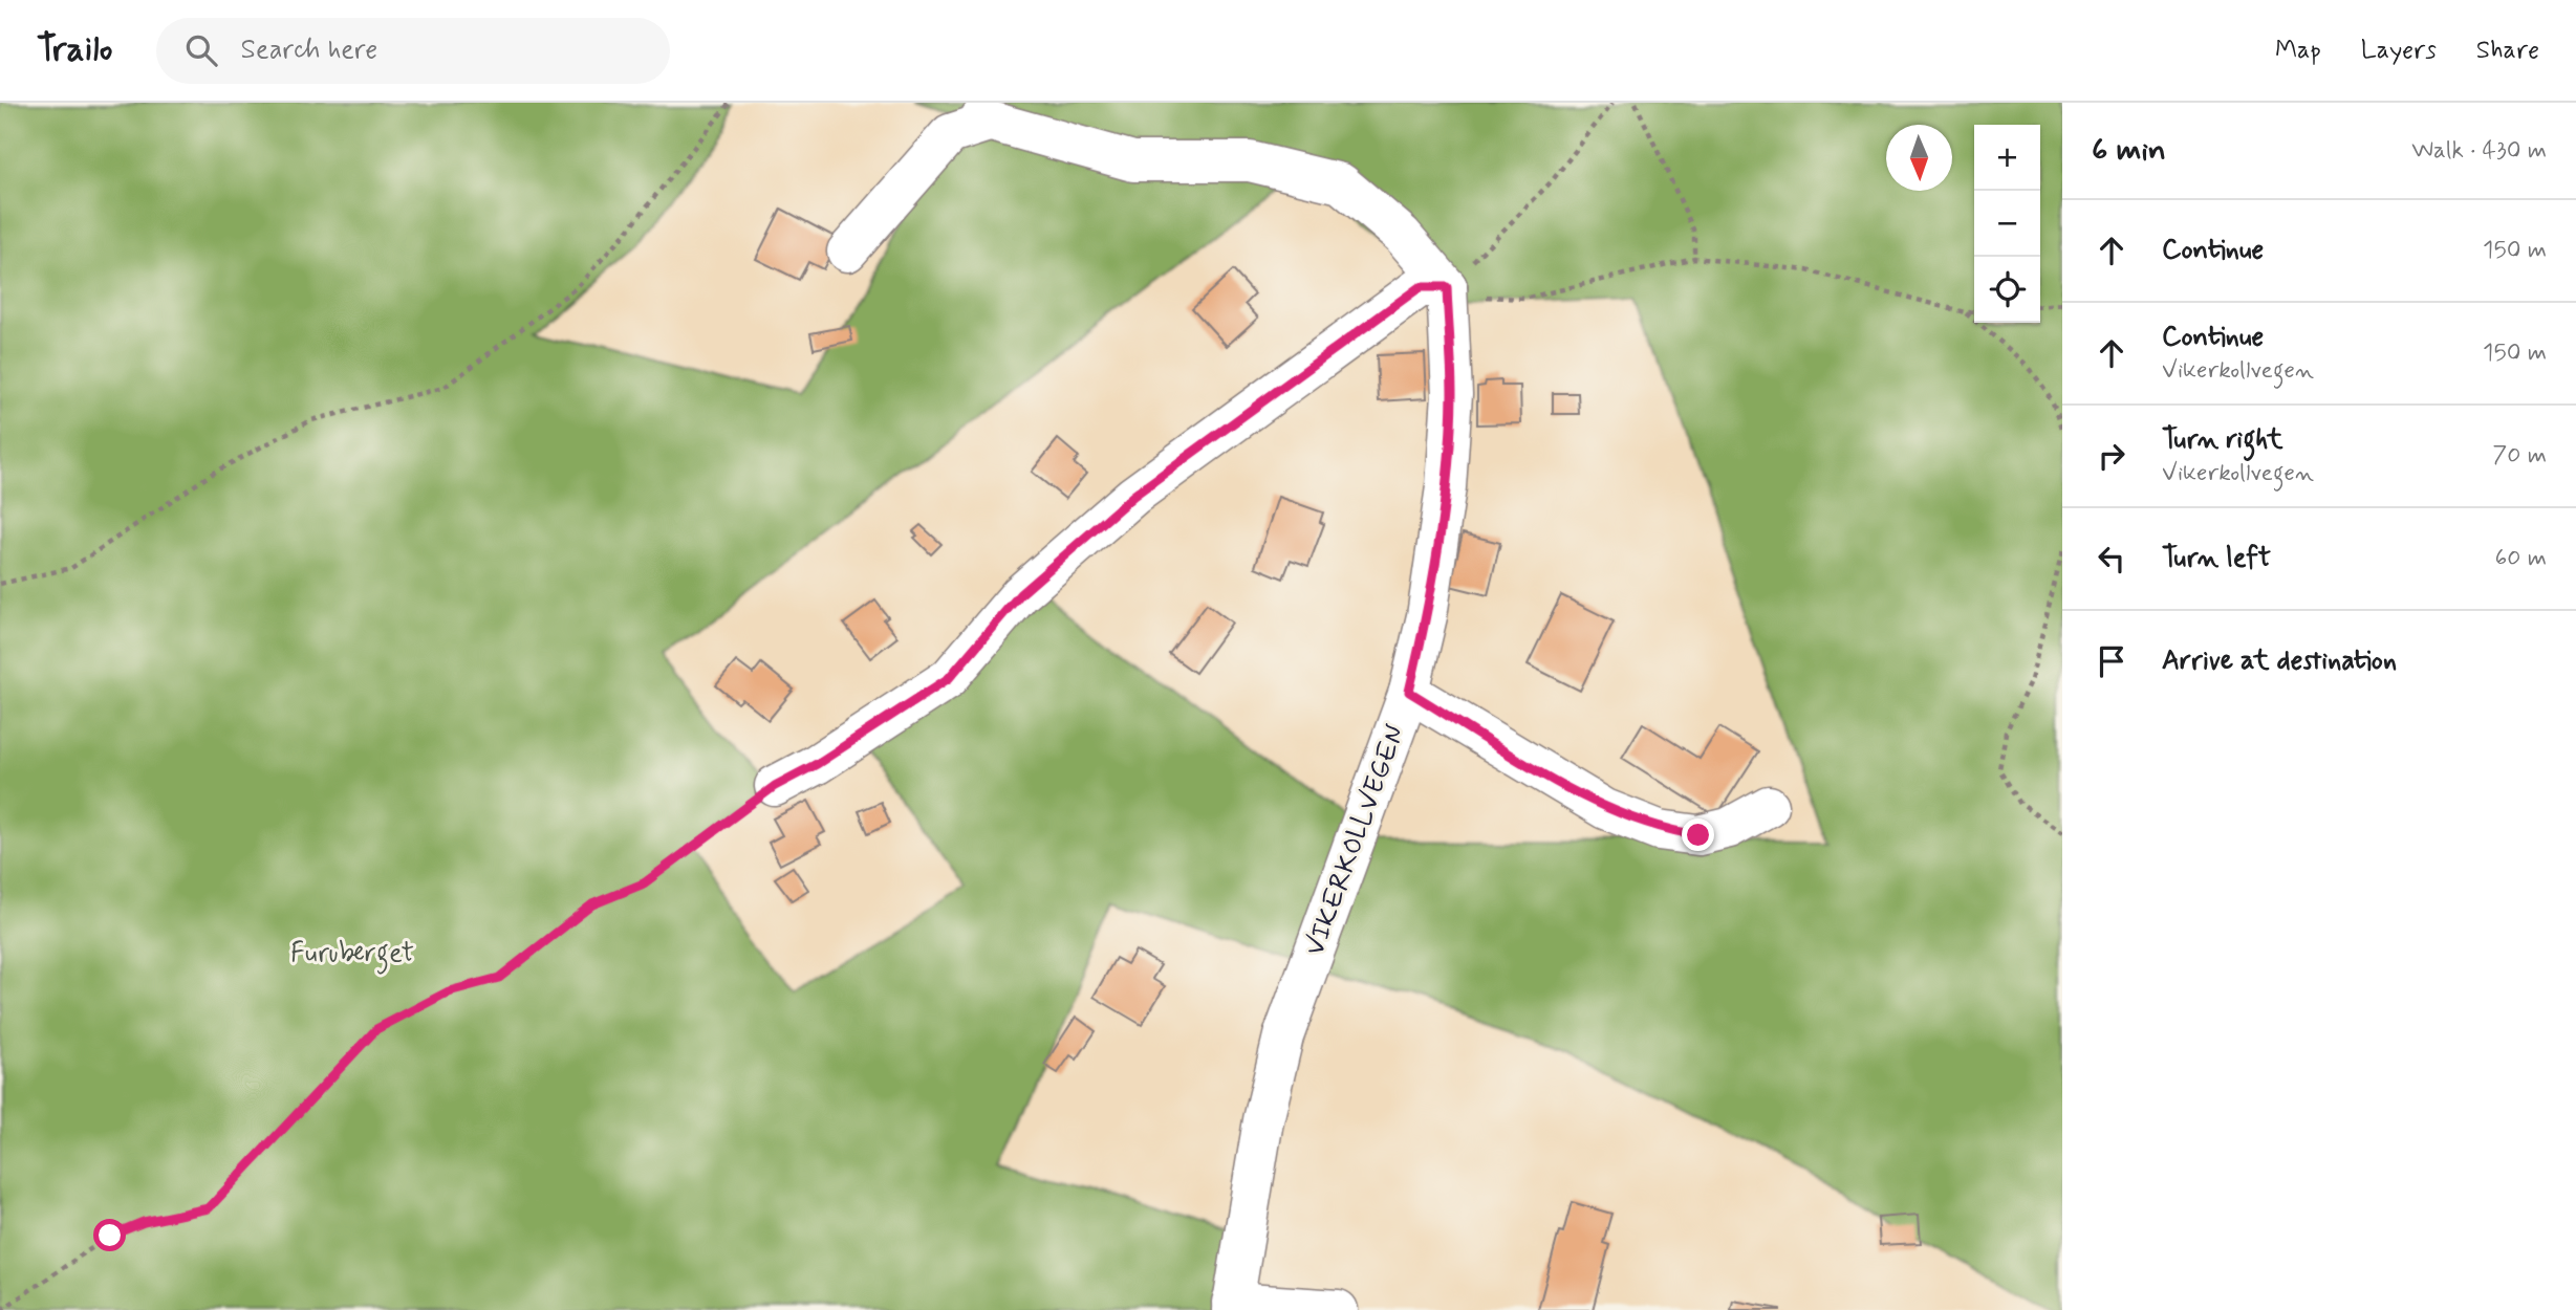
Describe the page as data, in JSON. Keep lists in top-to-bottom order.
{
  "streets": {
    "street": ["VIKERKOLLVEGEN"]
  },
  "parks": ["Furuberget"],
  "north": "bottom",
  "page": {
    "header": "Trailo",
    "search": "Search here",
    "nav": ["Map", "Layers", "Share"],
    "heading": ["6 min", "Walk · 430 m"],
    "map_buttons": ["+", "−"],
    "list": [
      ["Continue", "150 m"],
      ["Continue", "Vikerkollvegen", "150 m"],
      ["Turn right", "Vikerkollvegen", "70 m"],
      ["Turn left", "60 m"],
      "Arrive at destination"
    ]
  }
}
